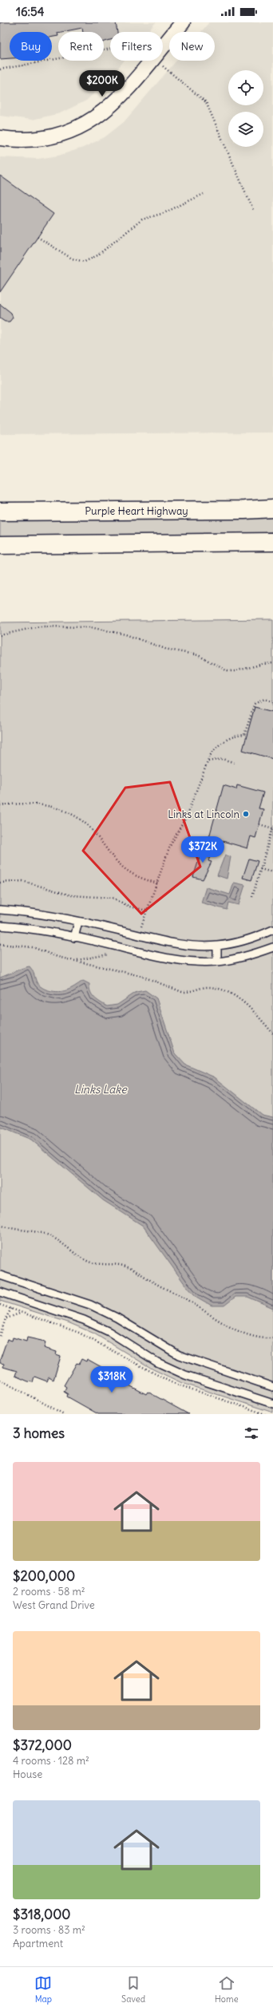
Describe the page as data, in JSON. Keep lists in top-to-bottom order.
{
  "streets": {
    "main road": ["Purple Heart Highway"]
  },
  "water": ["Links Lake"],
  "places": ["Links at Lincoln"],
  "page": {
    "status": "16:54",
    "chip": [
      "Buy",
      "Rent",
      "Filters",
      "New"
    ],
    "price": ["$200K", "$372K", "$318K"],
    "heading": "3 homes",
    "list": [
      {
        "name": "$200,000",
        "note": "2 rooms · 58 m² · West Grand Drive"
      },
      {
        "name": "$372,000",
        "note": "4 rooms · 128 m² · House"
      },
      {
        "name": "$318,000",
        "note": "3 rooms · 83 m² · Apartment"
      }
    ],
    "tabs": ["Map", "Saved", "Home"]
  }
}
